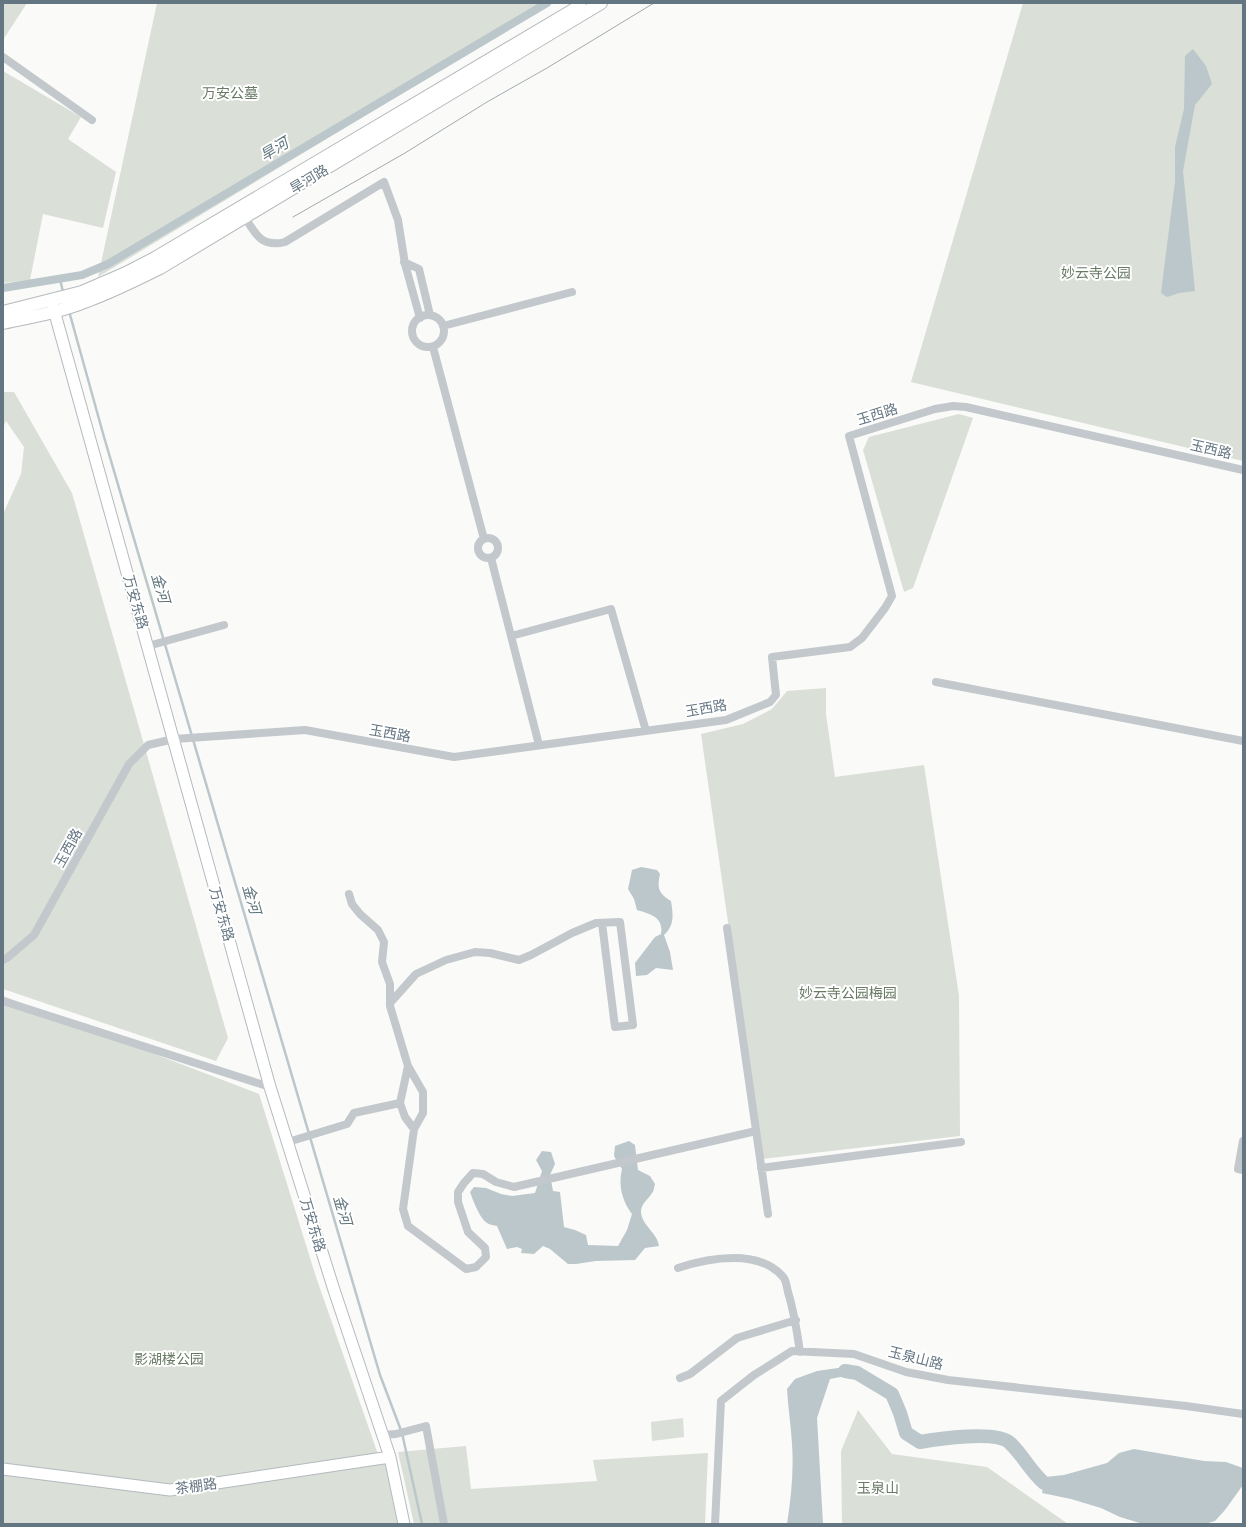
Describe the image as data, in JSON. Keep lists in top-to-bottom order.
{
  "streets": {
    "main road": ["旱河路"],
    "street": [
      "玉西路",
      "万安东路",
      "玉泉山路",
      "茶棚路"
    ]
  },
  "crossings": [
    ["旱河路", "万安东路"],
    ["玉西路", "万安东路"],
    ["万安东路", "茶棚路"]
  ],
  "water": ["旱河", "金河"],
  "parks": [
    "万安公墓",
    "妙云寺公园",
    "妙云寺公园梅园",
    "影湖楼公园",
    "玉泉山"
  ]
}
